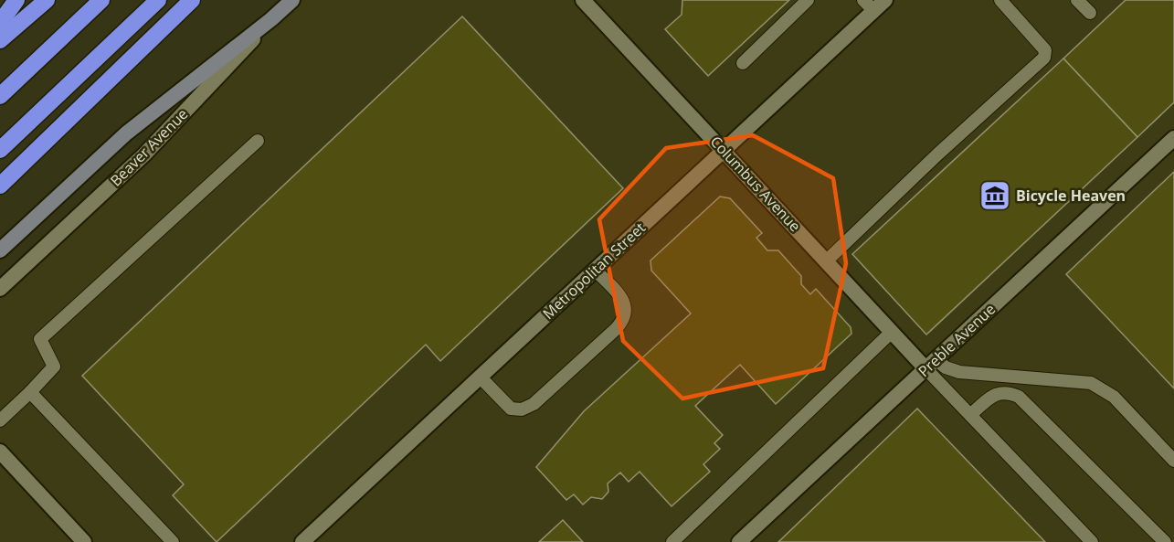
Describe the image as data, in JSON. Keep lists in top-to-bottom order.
{
  "streets": {
    "main road": ["Beaver Avenue"],
    "street": ["Columbus Avenue", "Metropolitan Street", "Preble Avenue"]
  },
  "crossings": [
    ["Columbus Avenue", "Metropolitan Street"],
    ["Columbus Avenue", "Preble Avenue"]
  ],
  "places": {
    "museum": ["Bicycle Heaven"]
  }
}
